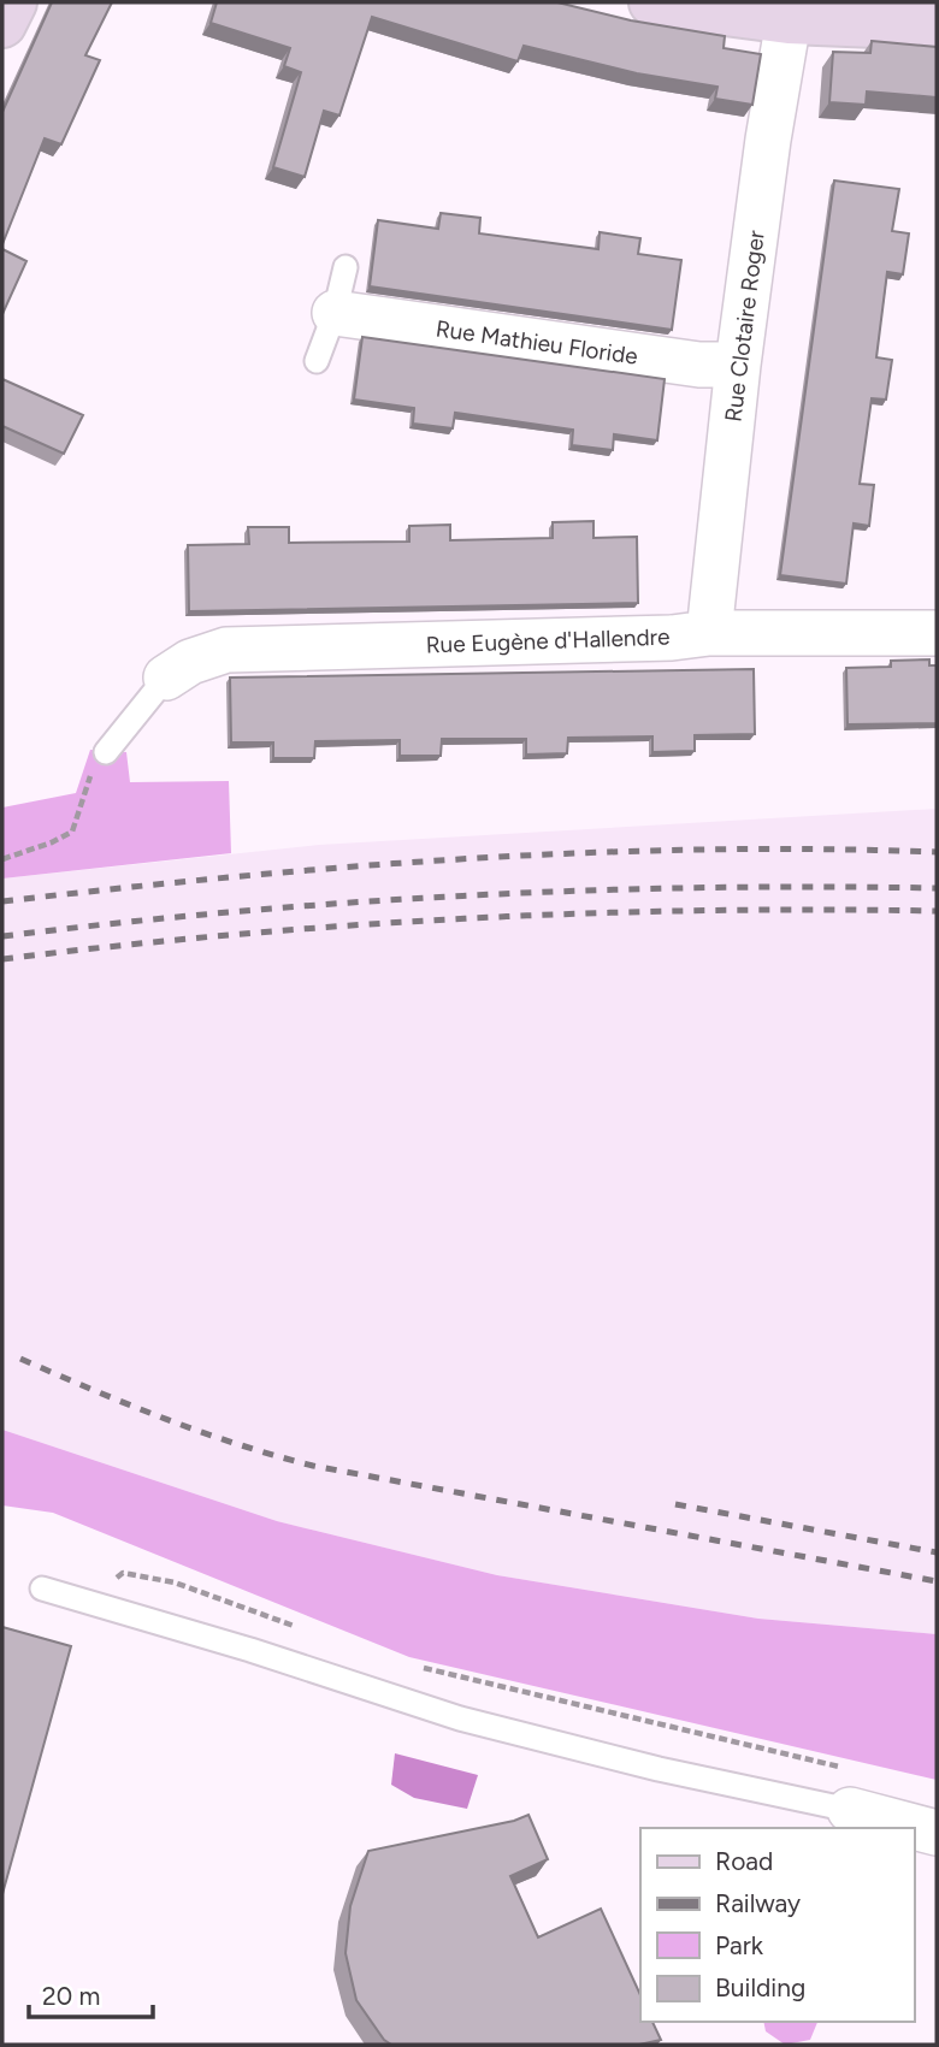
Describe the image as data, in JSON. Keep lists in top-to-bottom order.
{
  "streets": {
    "street": ["Rue Clotaire Roger", "Rue Mathieu Floride", "Rue Eugène d'Hallendre"]
  },
  "crossings": [
    ["Rue Clotaire Roger", "Rue Mathieu Floride"],
    ["Rue Clotaire Roger", "Rue Eugène d'Hallendre"]
  ],
  "legend": [
    "Road",
    "Railway",
    "Park",
    "Building"
  ],
  "scale_bar": "20 m"
}
